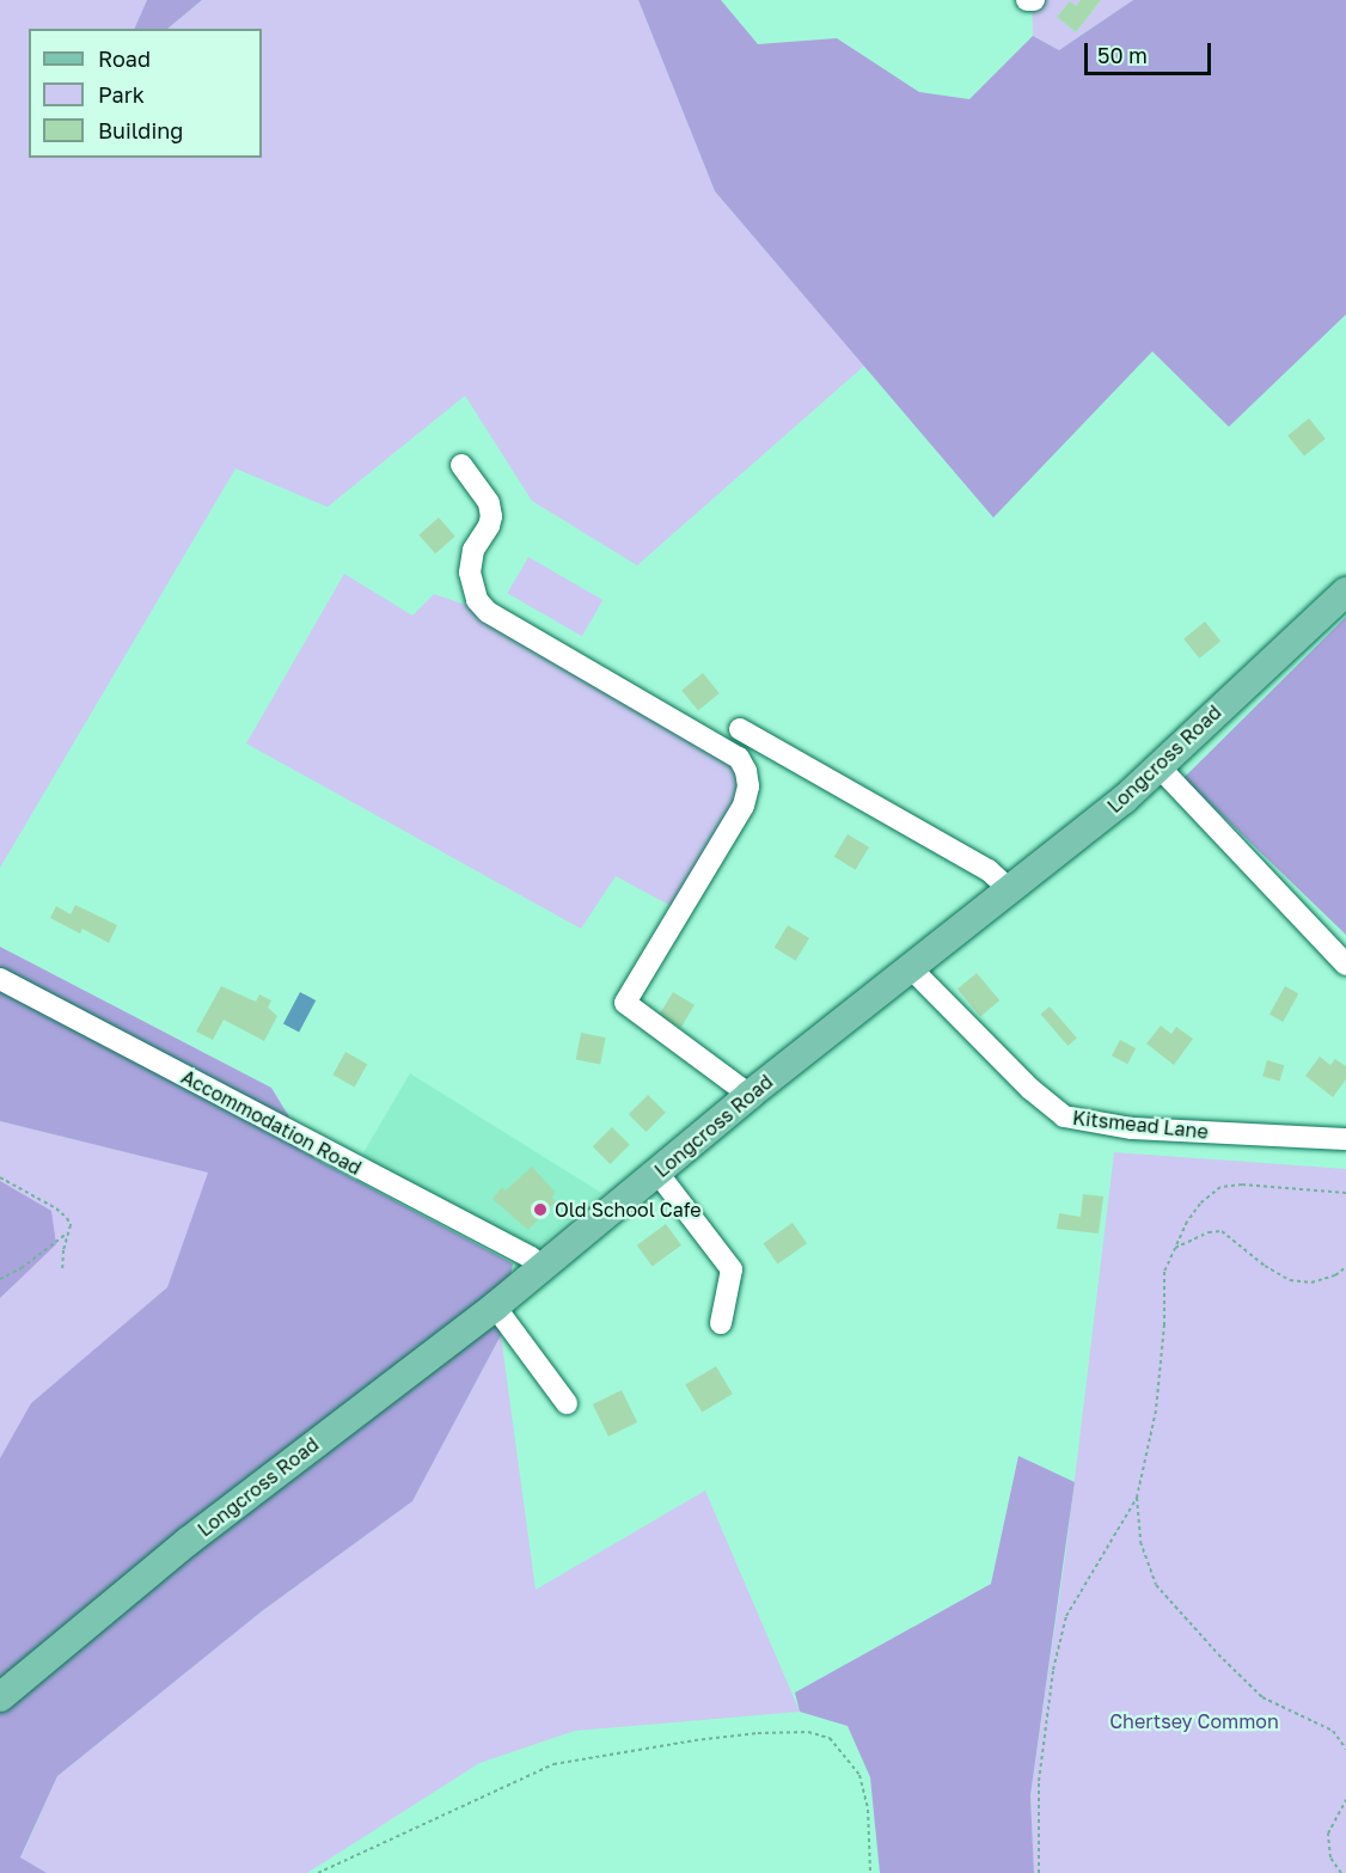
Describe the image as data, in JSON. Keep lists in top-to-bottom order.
{
  "streets": {
    "main road": ["Longcross Road"],
    "street": ["Accommodation Road", "Kitsmead Lane"]
  },
  "crossings": [
    ["Longcross Road", "Accommodation Road"],
    ["Longcross Road", "Kitsmead Lane"]
  ],
  "parks": ["Chertsey Common"],
  "places": ["Old School Cafe"],
  "legend": ["Road", "Park", "Building"],
  "scale_bar": "50 m"
}
